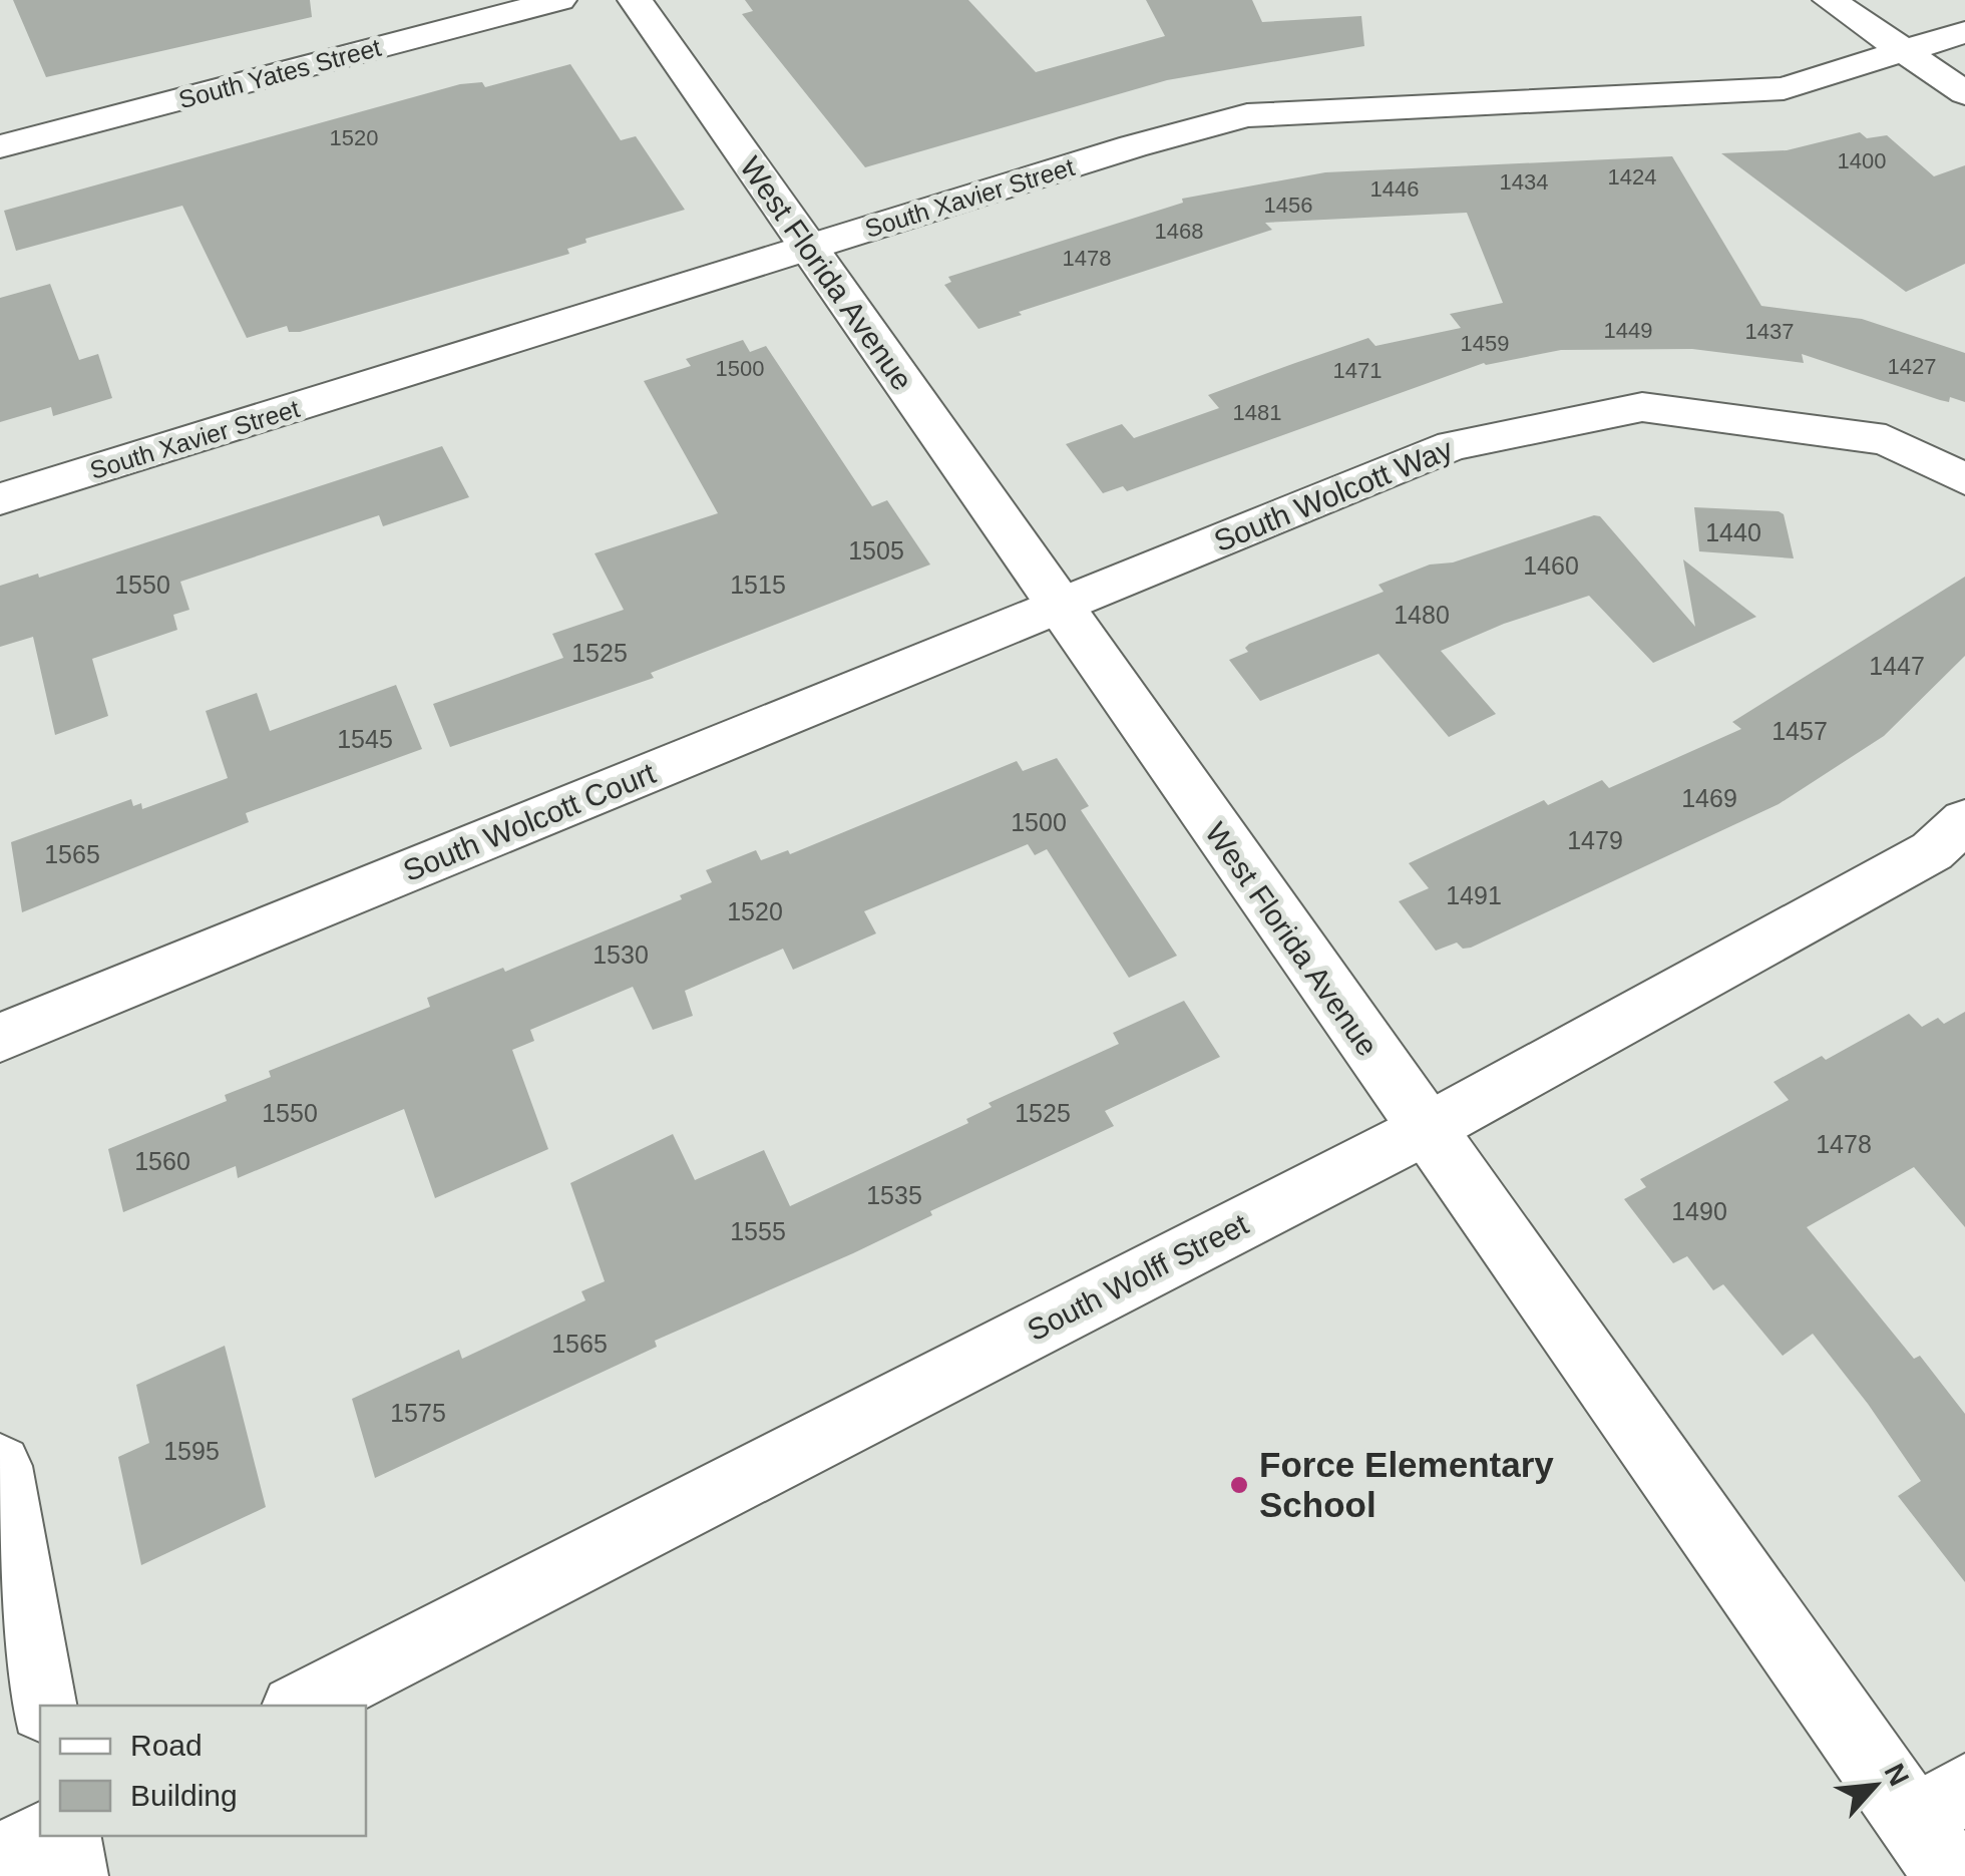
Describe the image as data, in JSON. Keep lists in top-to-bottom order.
{
  "streets": {
    "street": [
      "South Yates Street",
      "South Xavier Street",
      "West Florida Avenue",
      "South Wolcott Way",
      "South Wolcott Court",
      "South Wolff Street"
    ]
  },
  "crossings": [
    ["South Xavier Street", "West Florida Avenue"],
    ["West Florida Avenue", "South Wolcott Way"],
    ["West Florida Avenue", "South Wolcott Court"],
    ["West Florida Avenue", "South Wolff Street"],
    ["South Wolcott Way", "South Wolcott Court"]
  ],
  "places": ["Force Elementary School"],
  "house_numbers": [
    "1520",
    "1400",
    "1424",
    "1434",
    "1446",
    "1456",
    "1468",
    "1478",
    "1449",
    "1437",
    "1459",
    "1427",
    "1500",
    "1471",
    "1481",
    "1440",
    "1505",
    "1460",
    "1550",
    "1515",
    "1480",
    "1525",
    "1447",
    "1457",
    "1545",
    "1469",
    "1500",
    "1479",
    "1565",
    "1491",
    "1520",
    "1530",
    "1550",
    "1525",
    "1478",
    "1560",
    "1535",
    "1490",
    "1555",
    "1565",
    "1575",
    "1595"
  ],
  "legend": ["Road", "Building"],
  "north": "top right"
}
